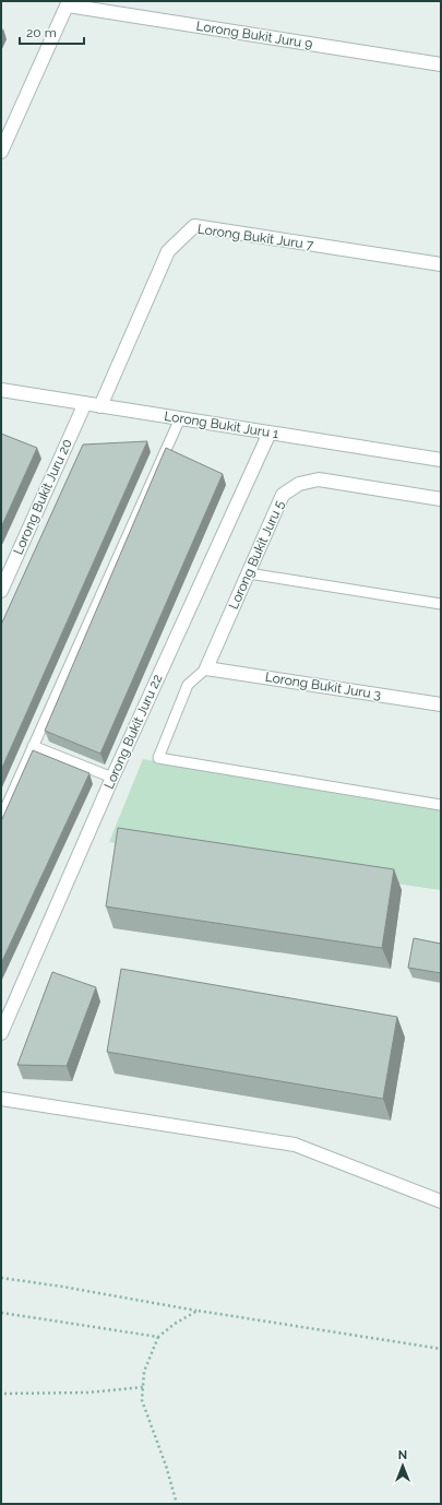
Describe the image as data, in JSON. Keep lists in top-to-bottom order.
{
  "streets": {
    "street": [
      "Lorong Bukit Juru 9",
      "Lorong Bukit Juru 7",
      "Lorong Bukit Juru 1",
      "Lorong Bukit Juru 20",
      "Lorong Bukit Juru 5",
      "Lorong Bukit Juru 3",
      "Lorong Bukit Juru 22"
    ]
  },
  "crossings": [
    ["Lorong Bukit Juru 7", "Lorong Bukit Juru 1"],
    ["Lorong Bukit Juru 1", "Lorong Bukit Juru 20"],
    ["Lorong Bukit Juru 1", "Lorong Bukit Juru 22"],
    ["Lorong Bukit Juru 5", "Lorong Bukit Juru 3"]
  ],
  "scale_bar": "20 m",
  "north": "top"
}
